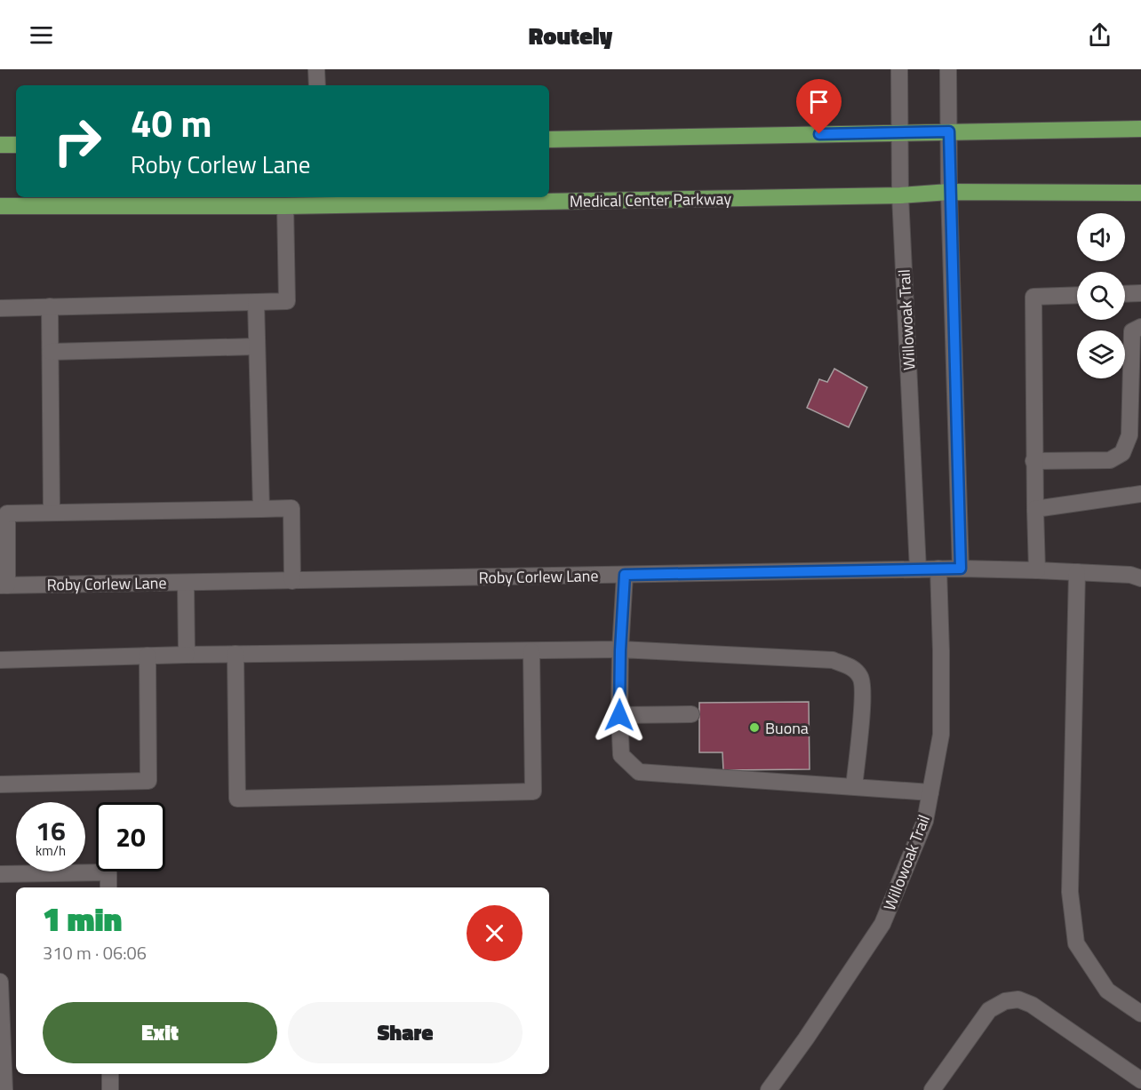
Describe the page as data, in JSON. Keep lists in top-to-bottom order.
{
  "streets": {
    "main road": ["Medical Center Parkway"],
    "street": ["Willowoak Trail", "Roby Corlew Lane"]
  },
  "crossings": [
    ["Medical Center Parkway", "Willowoak Trail"],
    ["Willowoak Trail", "Roby Corlew Lane"]
  ],
  "places": ["Buona"],
  "page": {
    "header": "Routely",
    "turn": ["40 m", "Roby Corlew Lane"],
    "speed": "16 km/h",
    "limit": "20",
    "heading": ["1 min", "310 m · 06:06"],
    "buttons": ["Exit", "Share"]
  }
}
